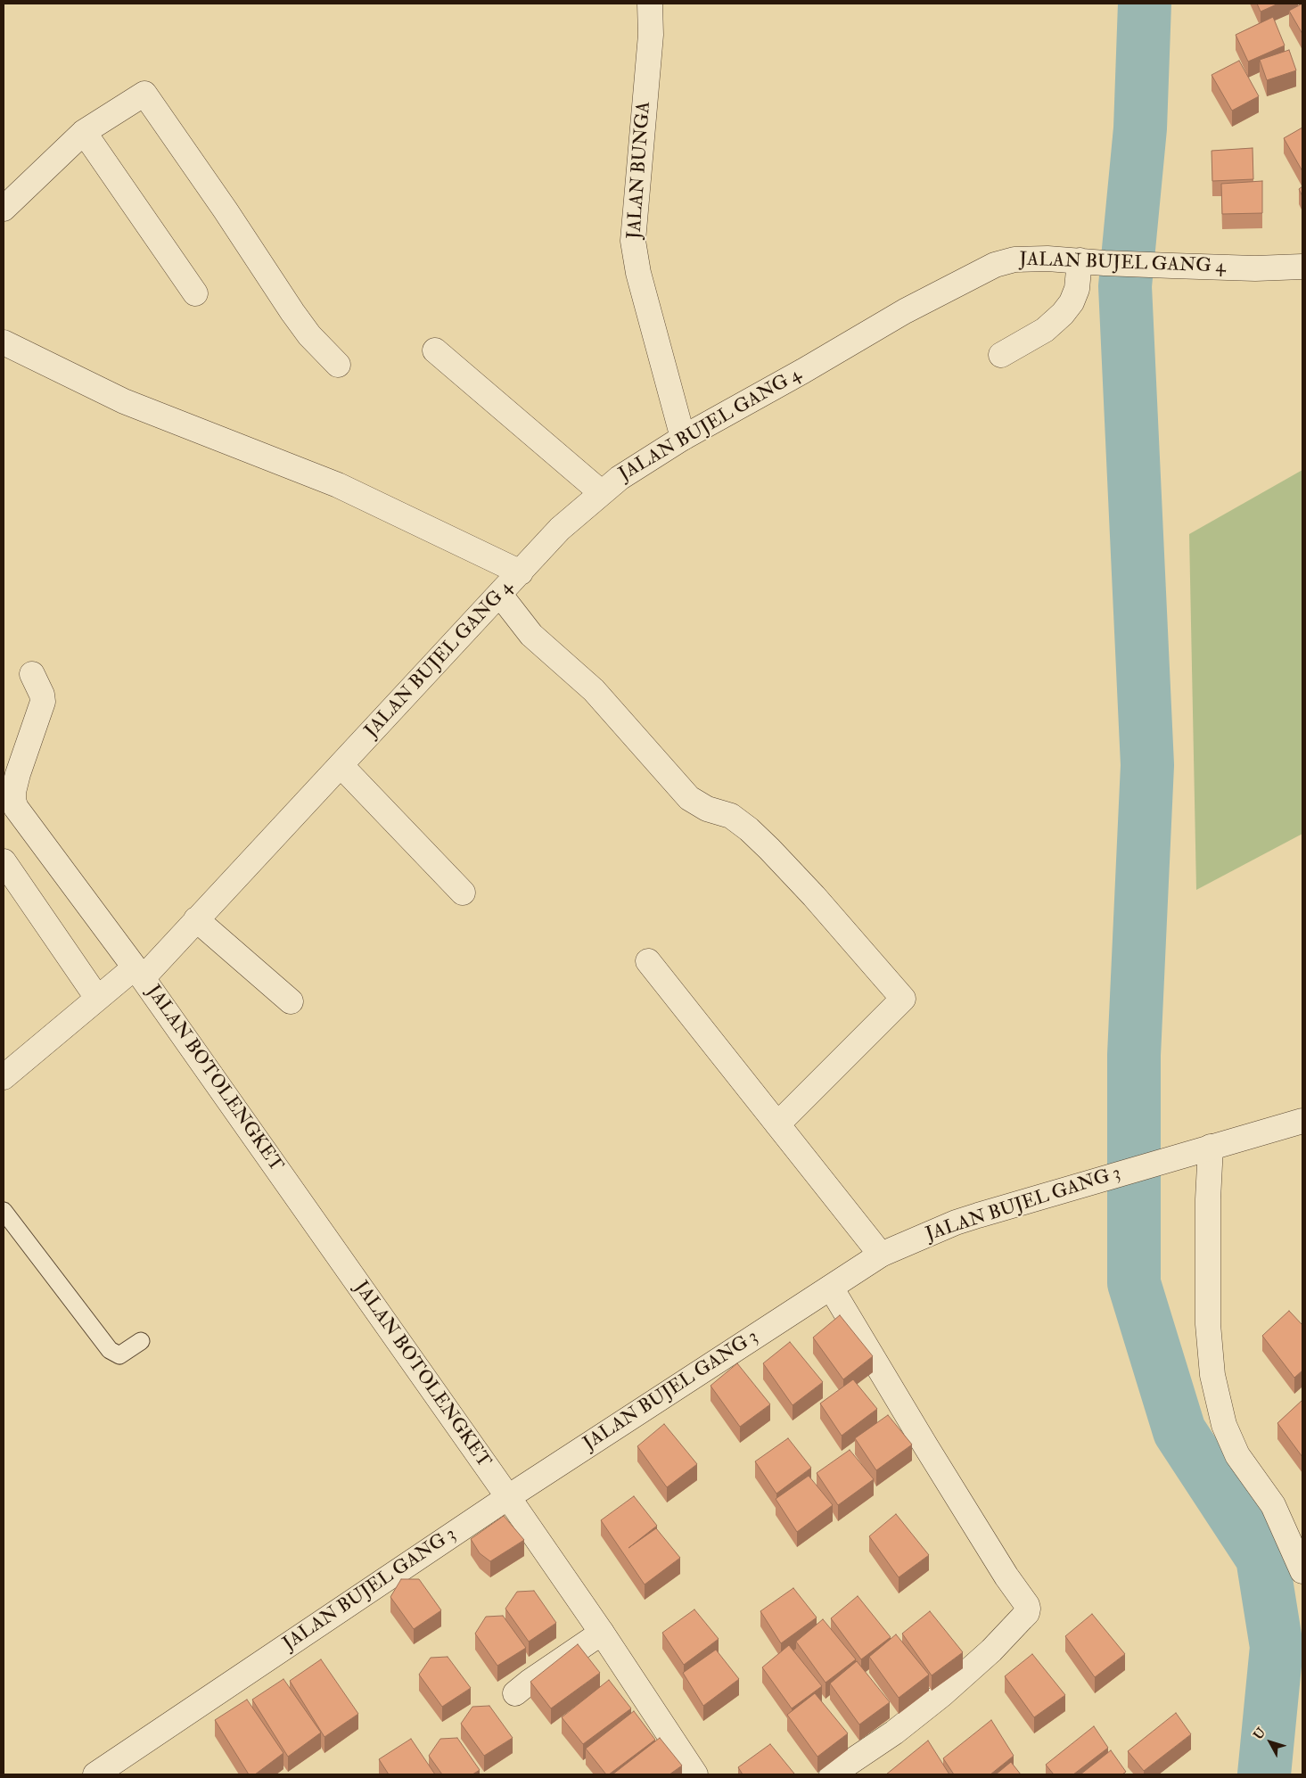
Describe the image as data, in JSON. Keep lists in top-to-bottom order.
{
  "streets": {
    "street": [
      "JALAN BUNGA",
      "JALAN BUJEL GANG 4",
      "JALAN BOTOLENGKET",
      "JALAN BUJEL GANG 3"
    ]
  },
  "crossings": [
    ["JALAN BUNGA", "JALAN BUJEL GANG 4"],
    ["JALAN BUJEL GANG 4", "JALAN BOTOLENGKET"],
    ["JALAN BOTOLENGKET", "JALAN BUJEL GANG 3"]
  ],
  "north": "top left"
}
